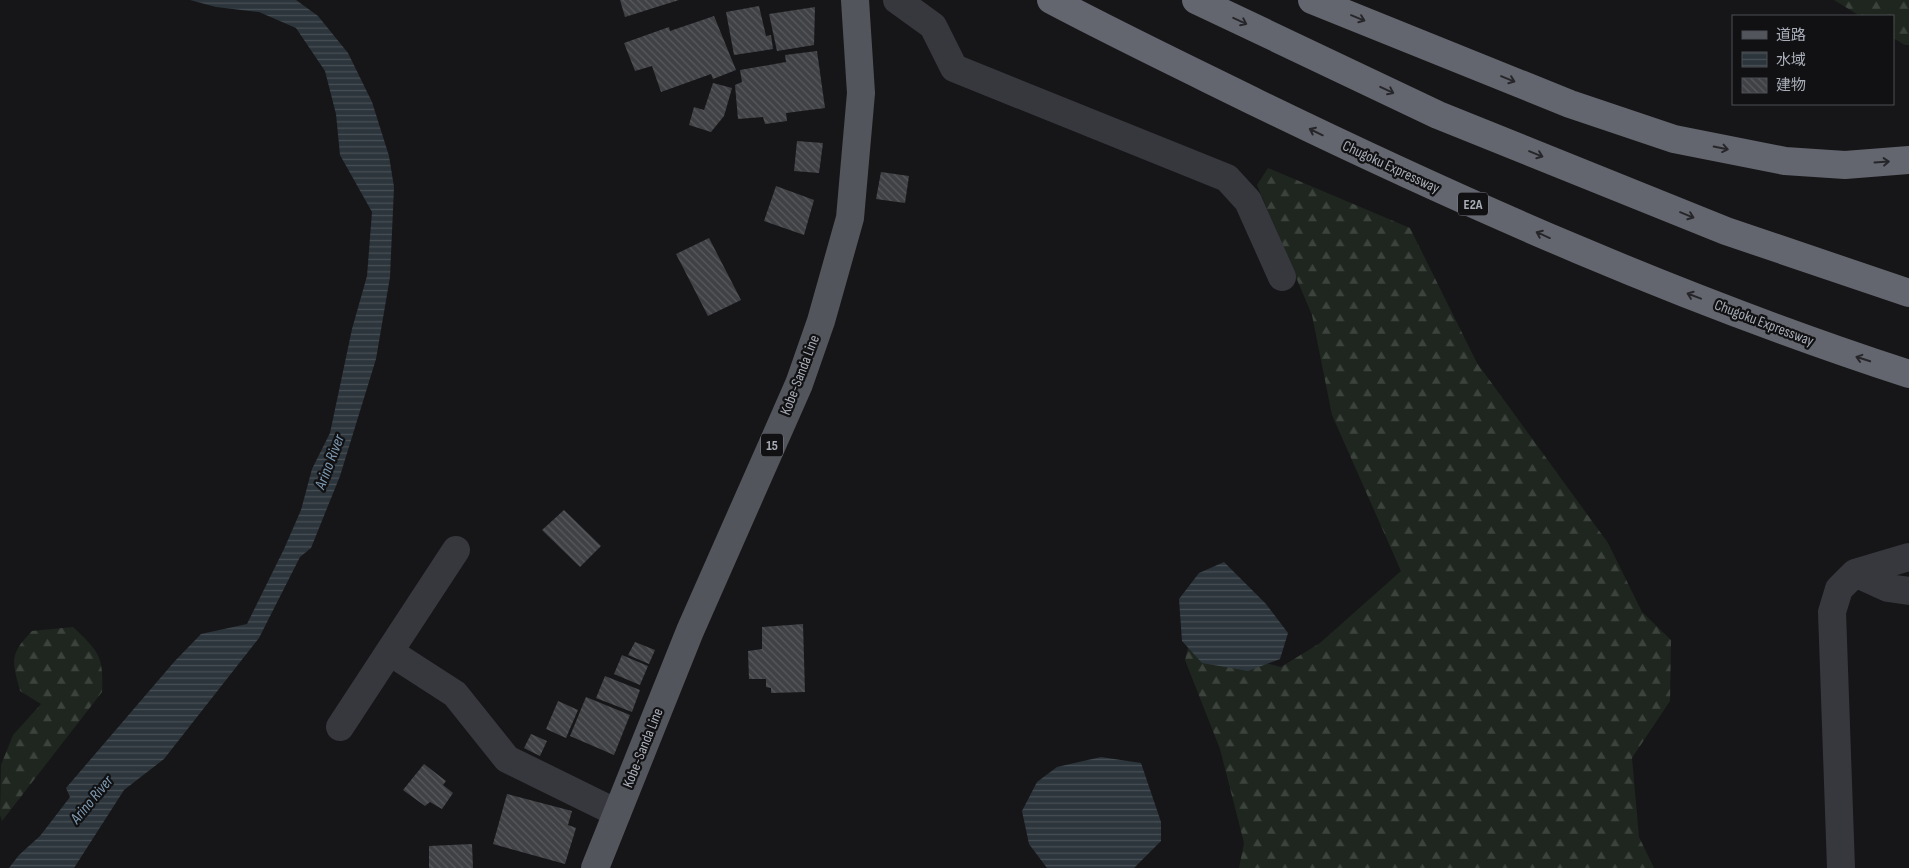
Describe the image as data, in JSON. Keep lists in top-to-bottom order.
{
  "streets": {
    "highway": ["Chugoku Expressway", "E2A"],
    "main road": ["Kobe-Sanda Line", "15"]
  },
  "water": ["Arino River"],
  "legend": ["道路", "水域", "建物"]
}
